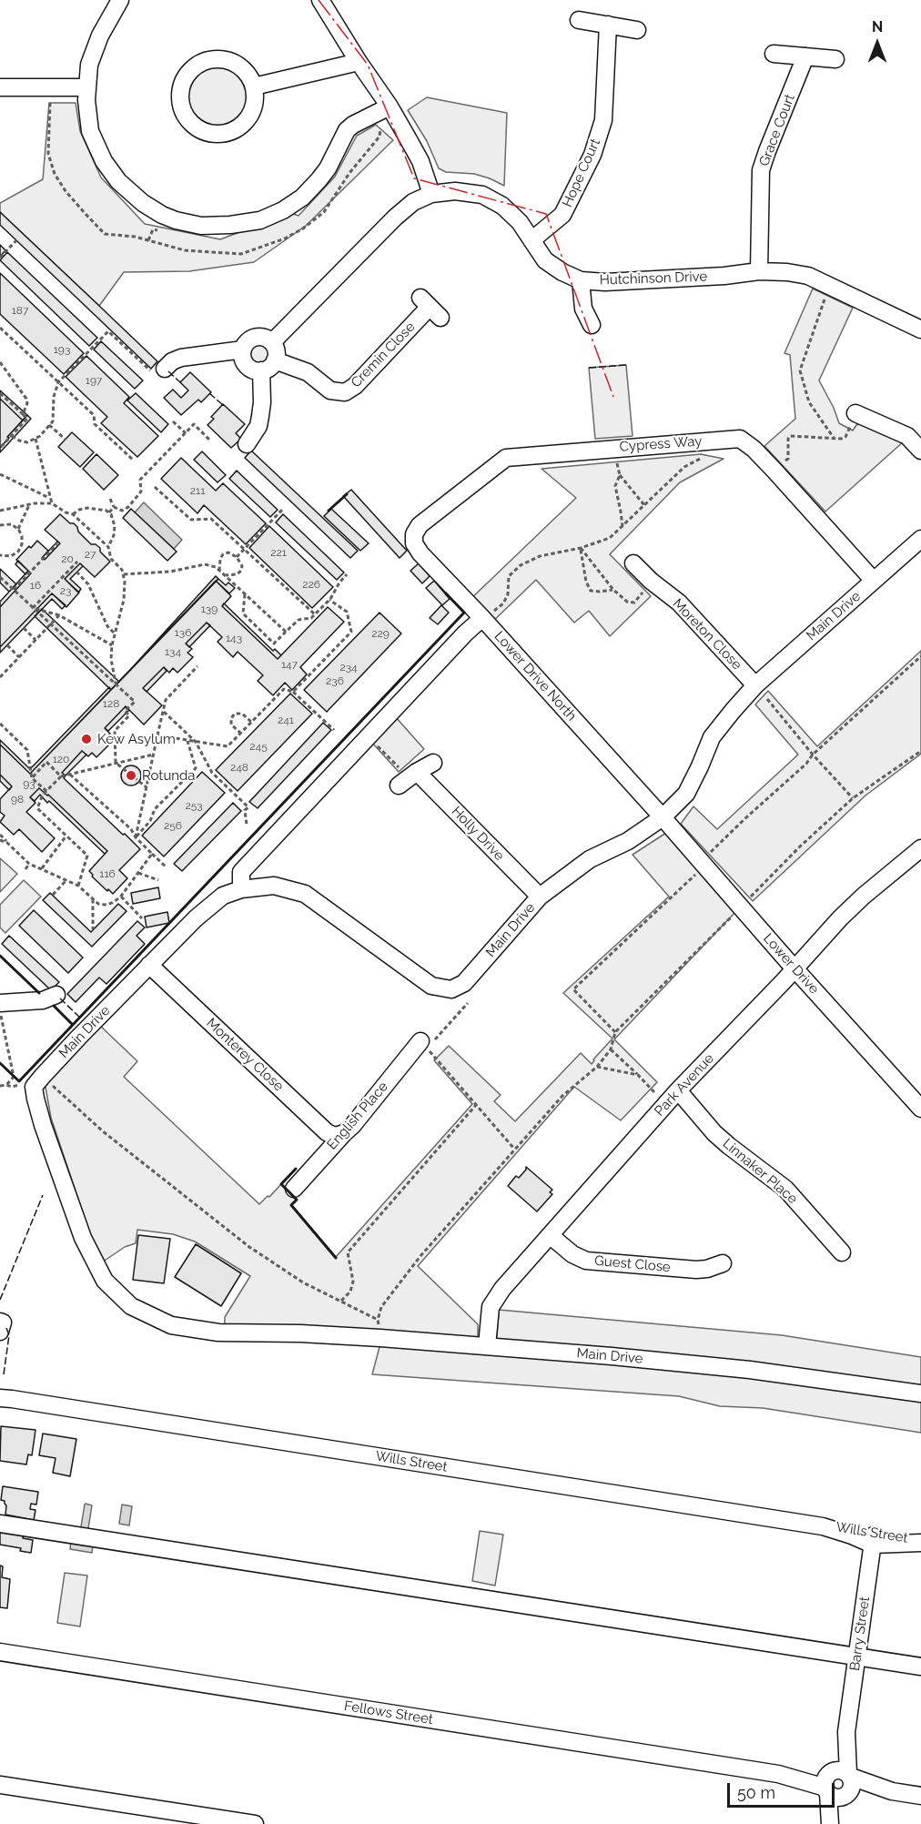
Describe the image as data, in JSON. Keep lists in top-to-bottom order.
{
  "streets": {
    "street": [
      "Grace Court",
      "Hope Court",
      "Hutchinson Drive",
      "Cremin Close",
      "Cypress Way",
      "Main Drive",
      "Moreton Close",
      "Lower Drive North",
      "Holly Drive",
      "Lower Drive",
      "Monterey Close",
      "Park Avenue",
      "English Place",
      "Linnaker Place",
      "Guest Close",
      "Wills Street",
      "Barry Street",
      "Fellows Street"
    ]
  },
  "crossings": [
    ["Grace Court", "Hutchinson Drive"],
    ["Hope Court", "Hutchinson Drive"],
    ["Hutchinson Drive", "Cremin Close"],
    ["Cypress Way", "Main Drive"],
    ["Cypress Way", "Lower Drive North"],
    ["Main Drive", "Moreton Close"],
    ["Main Drive", "Lower Drive North"],
    ["Main Drive", "Holly Drive"],
    ["Main Drive", "Lower Drive"],
    ["Main Drive", "Monterey Close"],
    ["Main Drive", "Park Avenue"],
    ["Lower Drive North", "Lower Drive"],
    ["Lower Drive", "Park Avenue"],
    ["Monterey Close", "English Place"],
    ["Park Avenue", "Linnaker Place"],
    ["Park Avenue", "Guest Close"],
    ["Wills Street", "Barry Street"],
    ["Barry Street", "Fellows Street"]
  ],
  "places": ["Kew Asylum", "Rotunda"],
  "house_numbers": [
    "187",
    "193",
    "197",
    "211",
    "221",
    "27",
    "20",
    "226",
    "16",
    "23",
    "139",
    "136",
    "229",
    "143",
    "134",
    "147",
    "234",
    "236",
    "128",
    "241",
    "245",
    "120",
    "248",
    "93",
    "98",
    "253",
    "256",
    "116"
  ],
  "scale_bar": "50 m",
  "north": "top"
}
